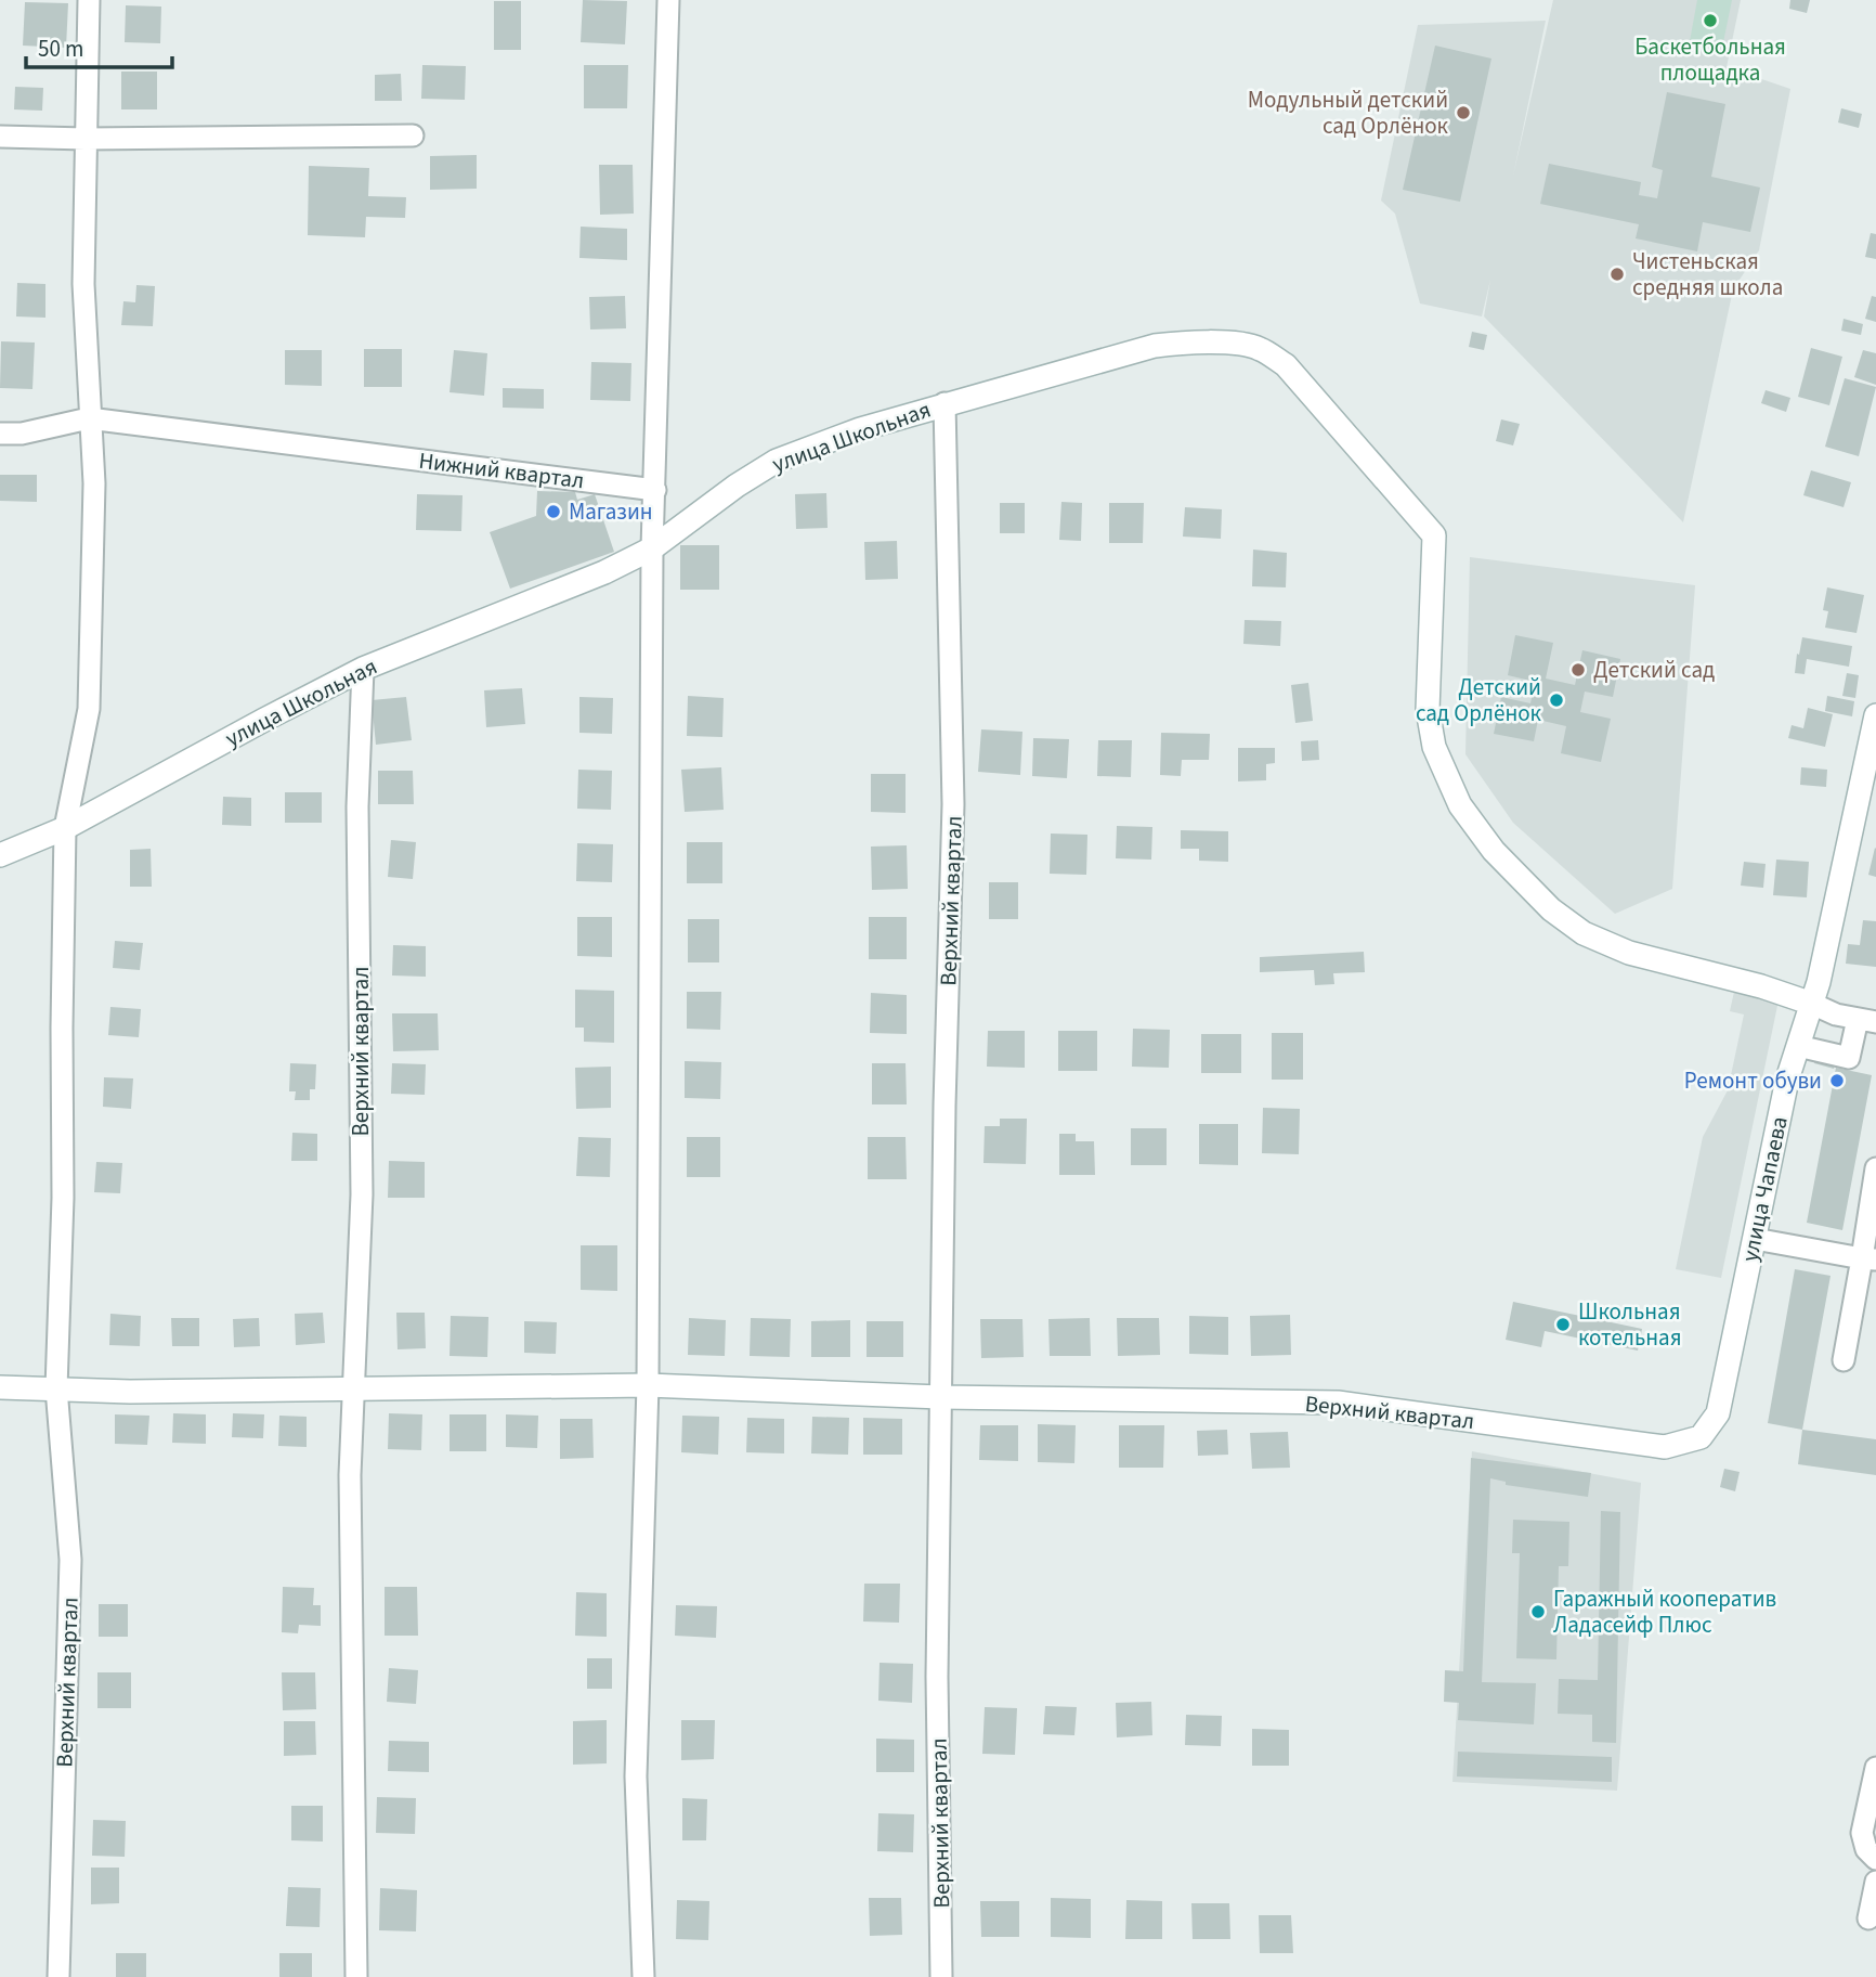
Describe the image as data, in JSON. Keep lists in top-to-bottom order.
{
  "streets": {
    "main road": ["улица Школьная", "Верхний квартал", "улица Чапаева"],
    "street": ["Нижний квартал"]
  },
  "crossings": [
    ["улица Школьная", "Верхний квартал"],
    ["улица Школьная", "улица Чапаева"],
    ["Верхний квартал", "улица Чапаева"]
  ],
  "places": [
    "Баскетбольная площадка",
    "Модульный детский сад Орлёнок",
    "Чистеньская средняя школа",
    "Магазин",
    "Детский сад",
    "Детский сад Орлёнок",
    "Ремонт обуви",
    "Школьная котельная",
    "Гаражный кооператив Ладасейф Плюс"
  ],
  "scale_bar": "50 m"
}
